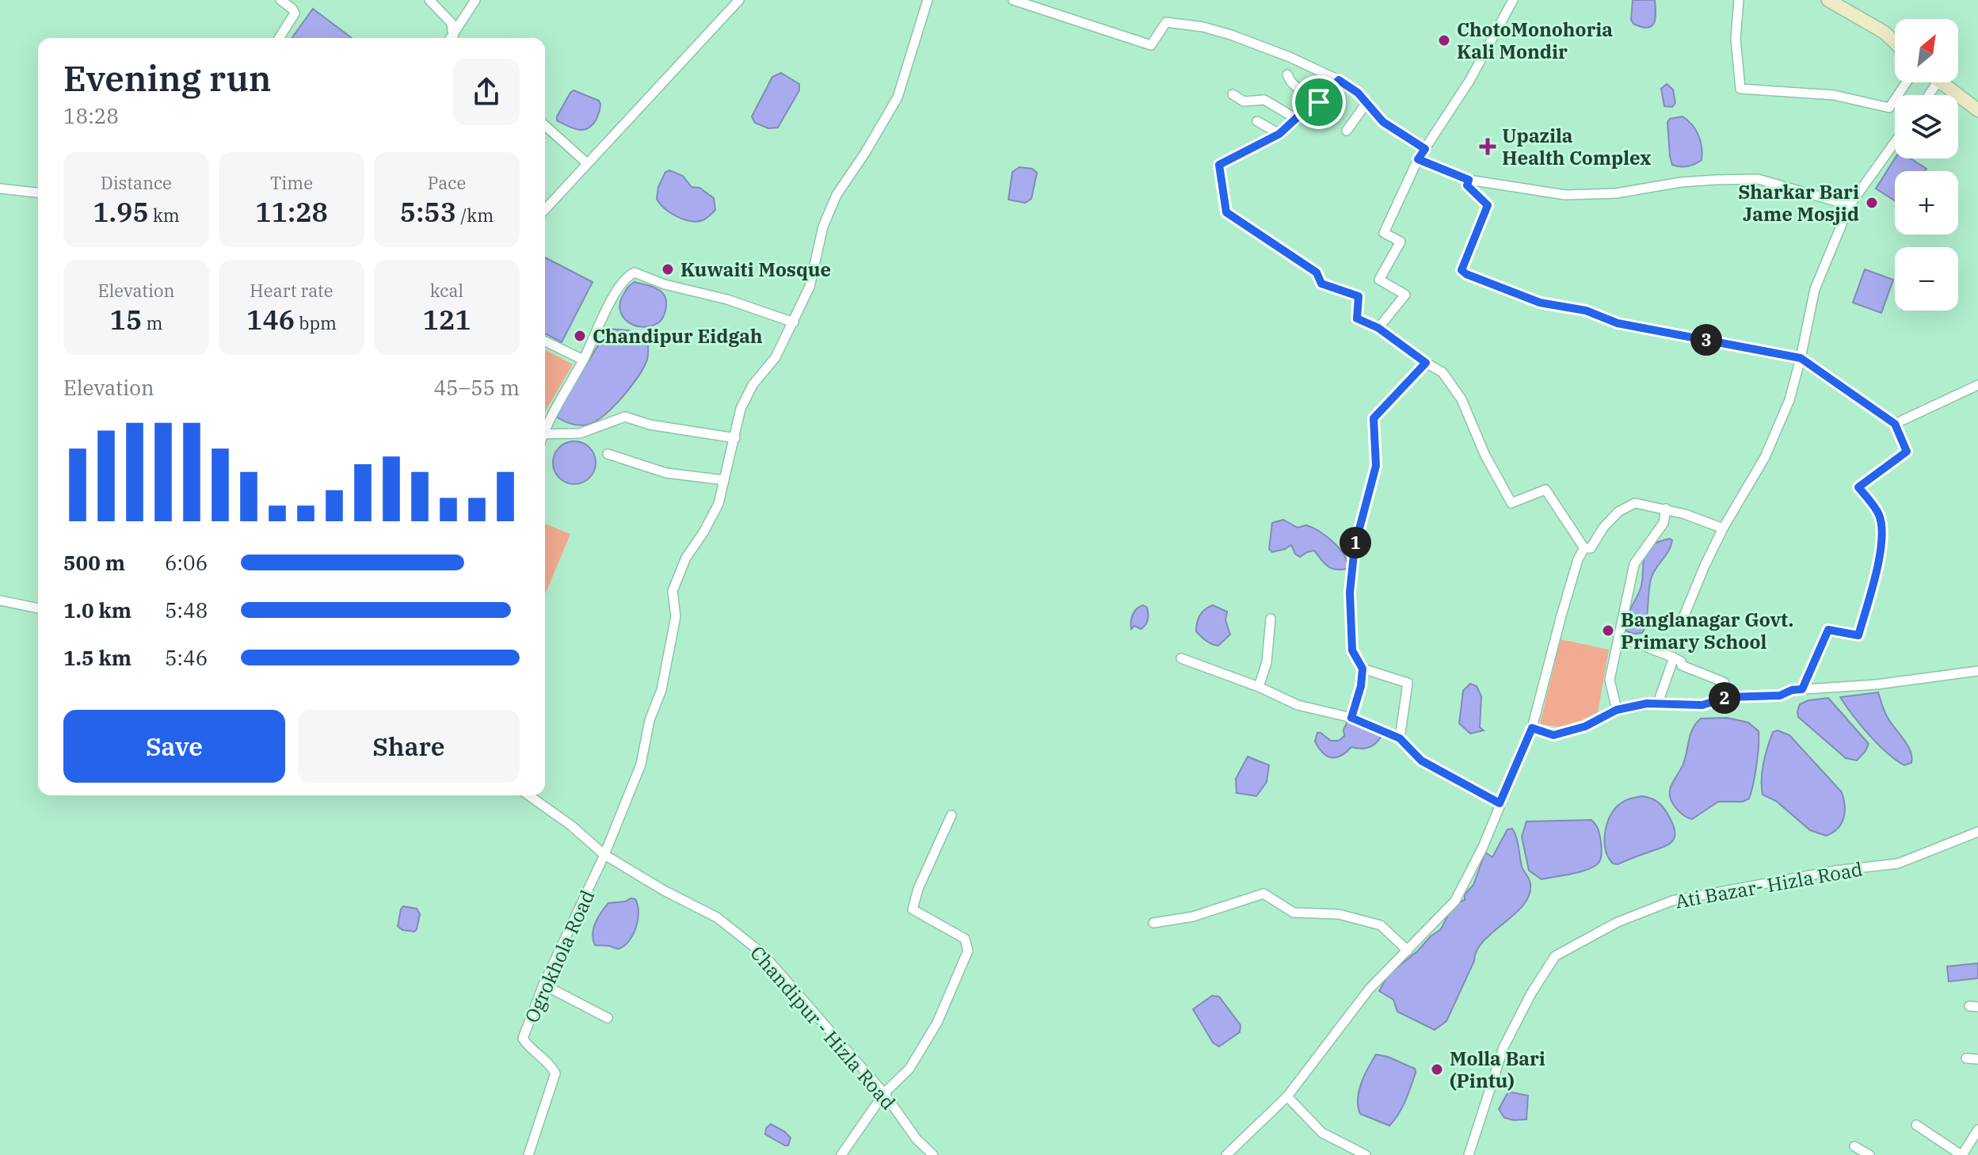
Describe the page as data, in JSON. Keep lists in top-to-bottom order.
{
  "streets": {
    "street": ["Ati Bazar- Hizla Road", "Ogrokhola Road", "Chandipur - Hizla Road"]
  },
  "crossings": [
    ["Ogrokhola Road", "Chandipur - Hizla Road"]
  ],
  "places": {
    "other": [
      "ChotoMonohoria Kali Mondir",
      "Sharkar Bari Jame Mosjid",
      "Kuwaiti Mosque",
      "Chandipur Eidgah",
      "Banglanagar Govt. Primary School",
      "Molla Bari (Pintu)"
    ],
    "health": ["Upazila Health Complex"]
  },
  "north": "top right",
  "page": {
    "map_buttons": ["+", "−"],
    "heading": ["Evening run", "18:28"],
    "stats": [
      ["Distance", "1.95 km"],
      ["Time", "11:28"],
      ["Pace", "5:53 /km"],
      ["Elevation", "15 m"],
      ["Heart rate", "146 bpm"],
      ["kcal", "121"]
    ],
    "pins": ["3", "1", "2"],
    "chart": ["Elevation", "45–55 m"],
    "list": [
      {
        "name": "500 m",
        "note": "6:06"
      },
      {
        "name": "1.0 km",
        "note": "5:48"
      },
      {
        "name": "1.5 km",
        "note": "5:46"
      }
    ],
    "buttons": ["Save", "Share"]
  }
}
